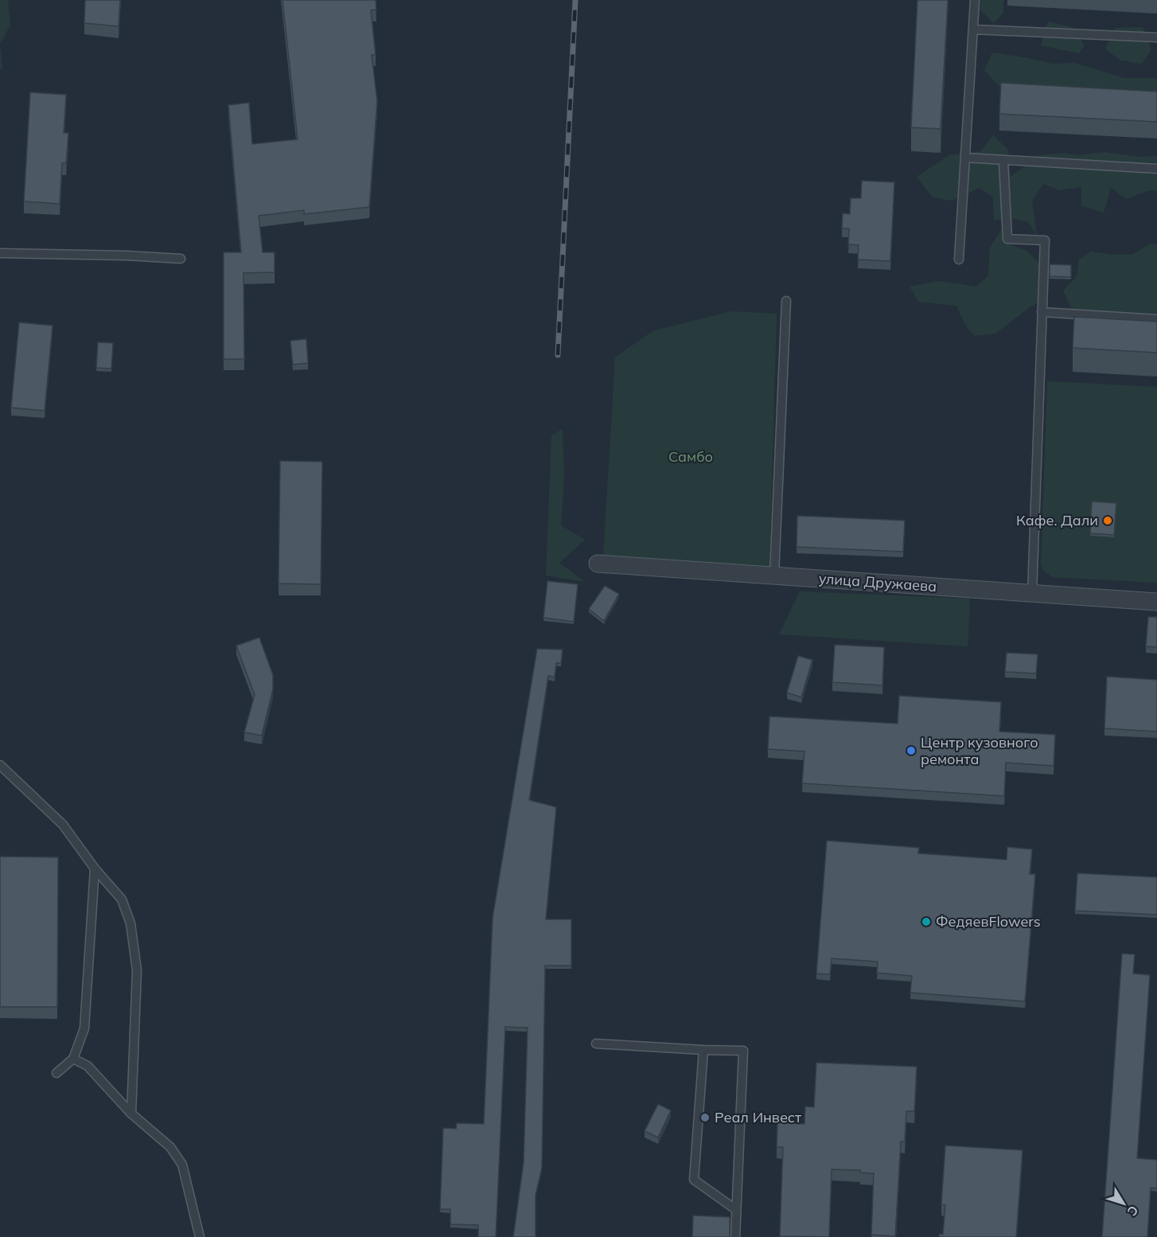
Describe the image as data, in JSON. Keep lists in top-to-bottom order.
{
  "streets": {
    "street": ["улица Дружаева"]
  },
  "parks": ["Самбо"],
  "places": [
    "Кафе. Дали",
    "Центр кузовного ремонта",
    "ФедяевFlowers",
    "Реал Инвест"
  ],
  "north": "bottom right"
}
